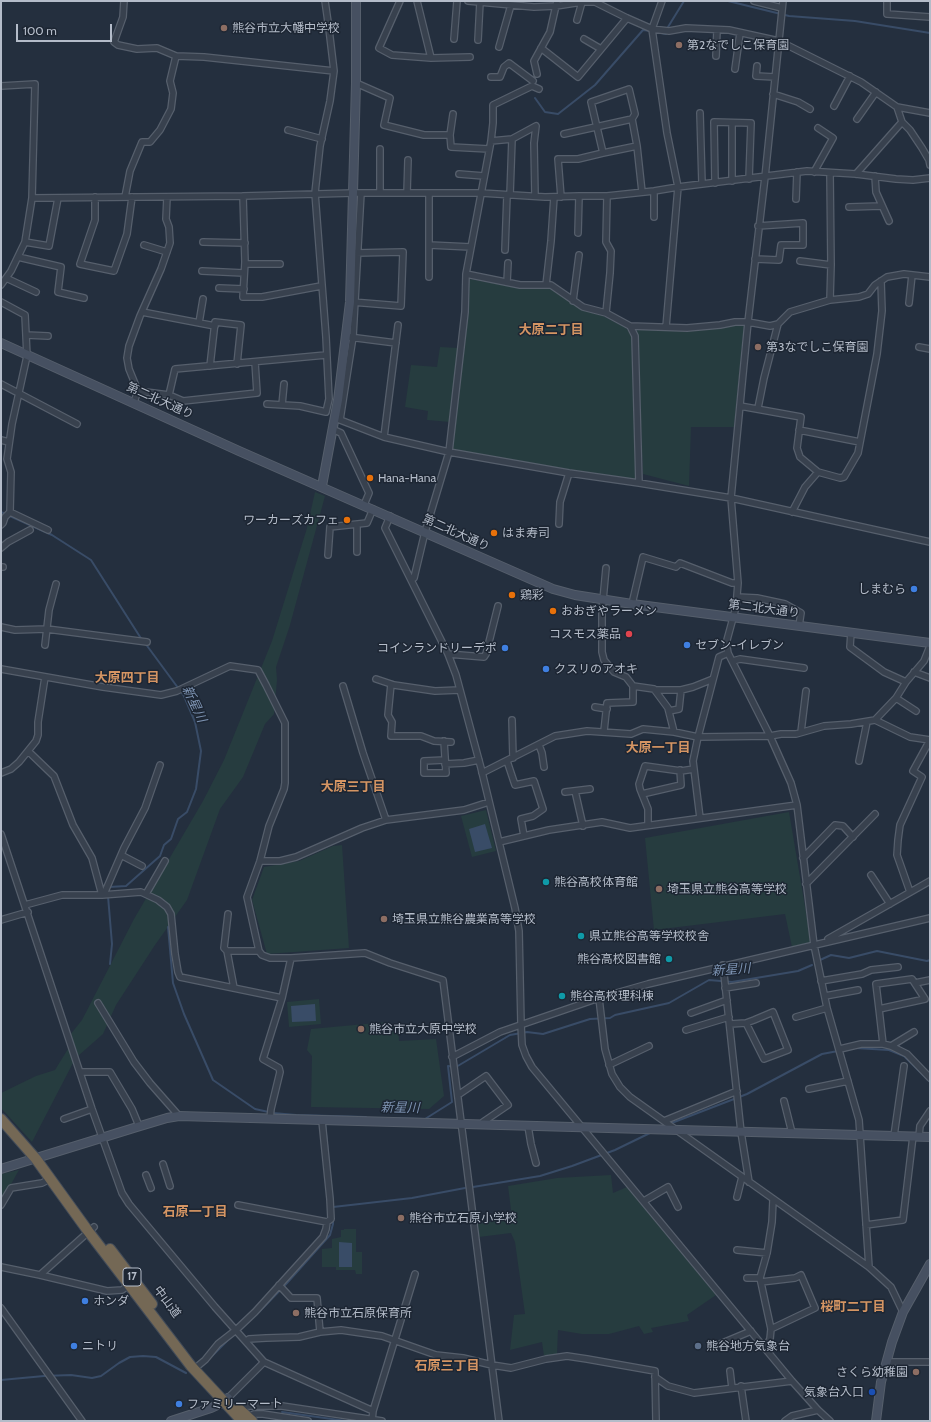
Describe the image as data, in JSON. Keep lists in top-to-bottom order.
{
  "streets": {
    "highway": ["17", "中山道"],
    "street": ["第二北大通り"]
  },
  "districts": [
    "大原二丁目",
    "大原四丁目",
    "大原一丁目",
    "大原三丁目",
    "石原一丁目",
    "桜町二丁目",
    "石原三丁目"
  ],
  "water": ["新星川"],
  "places": [
    "熊谷市立大幡中学校",
    "第2なでしこ保育園",
    "第3なでしこ保育園",
    "Hana-Hana",
    "ワーカーズカフェ",
    "はま寿司",
    "しまむら",
    "鶏彩",
    "おおぎやラーメン",
    "コスモス薬品",
    "セブン-イレブン",
    "コインランドリーデポ",
    "クスリのアオキ",
    "熊谷高校体育館",
    "埼玉県立熊谷高等学校",
    "埼玉県立熊谷農業高等学校",
    "県立熊谷高等学校校舎",
    "熊谷高校図書館",
    "熊谷高校理科棟",
    "熊谷市立大原中学校",
    "熊谷市立石原小学校",
    "ホンダ",
    "熊谷市立石原保育所",
    "ニトリ",
    "熊谷地方気象台",
    "さくら幼稚園",
    "気象台入口",
    "ファミリーマート"
  ],
  "scale_bar": "100 m"
}
